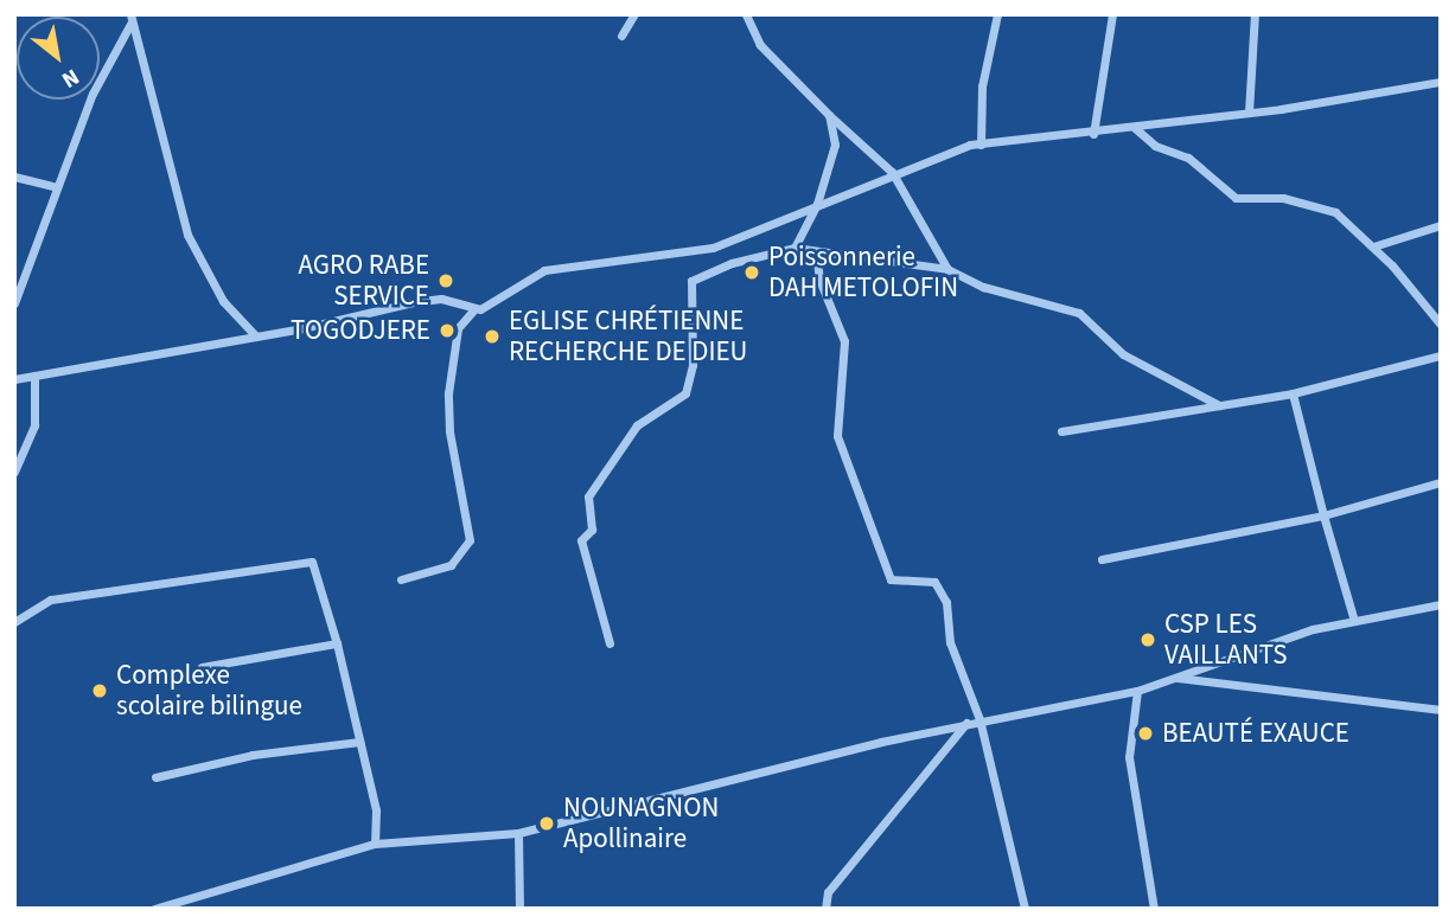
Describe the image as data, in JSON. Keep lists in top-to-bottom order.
{
  "places": [
    "Poissonnerie DAH METOLOFIN",
    "AGRO RABE SERVICE",
    "TOGODJERE",
    "EGLISE CHRÉTIENNE RECHERCHE DE DIEU",
    "CSP LES VAILLANTS",
    "Complexe scolaire bilingue",
    "BEAUTÉ EXAUCE",
    "NOUNAGNON Apollinaire"
  ],
  "north": "bottom right"
}
